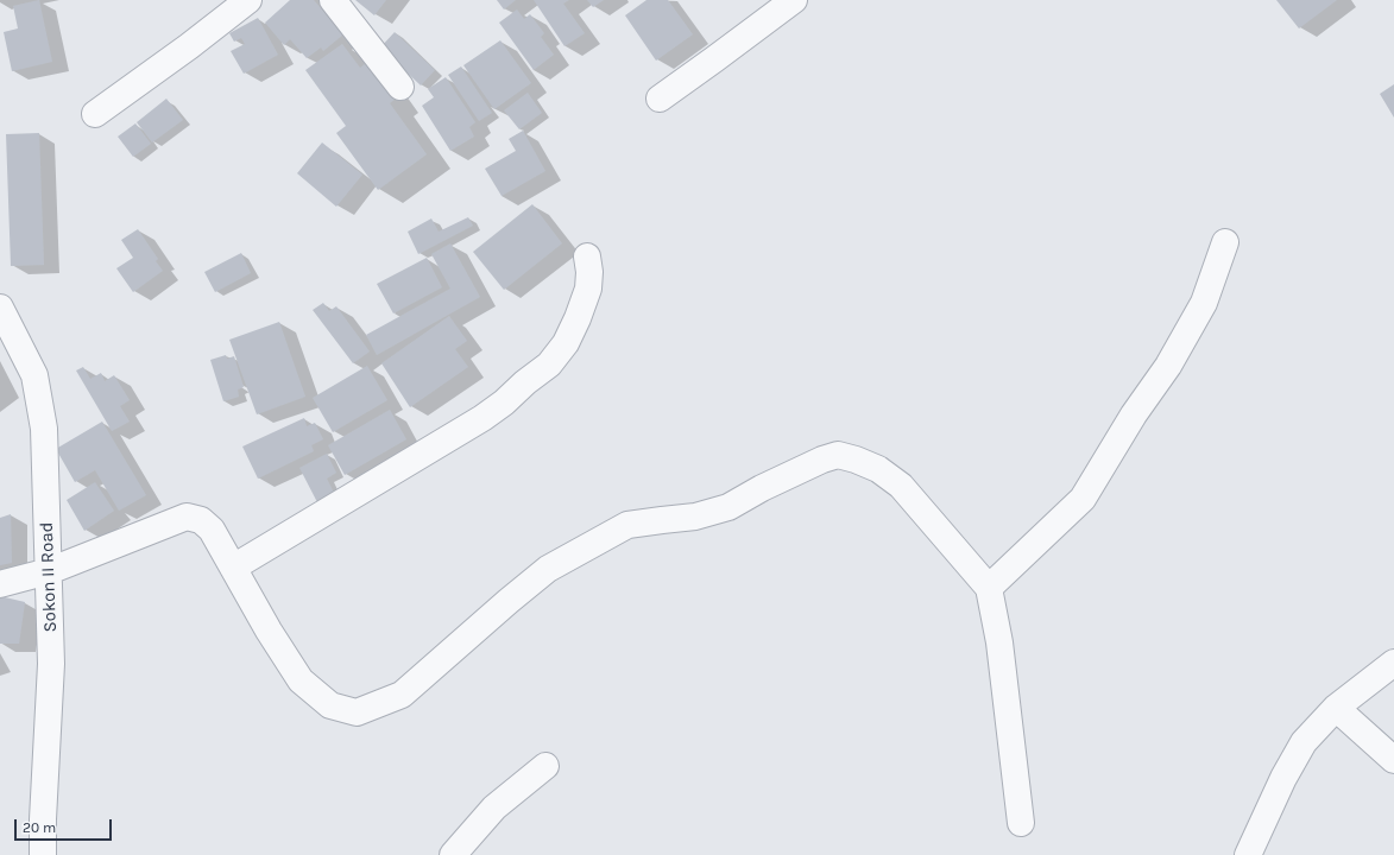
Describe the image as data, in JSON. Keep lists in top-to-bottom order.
{
  "streets": {
    "street": ["Sokon II Road"]
  },
  "scale_bar": "20 m"
}
